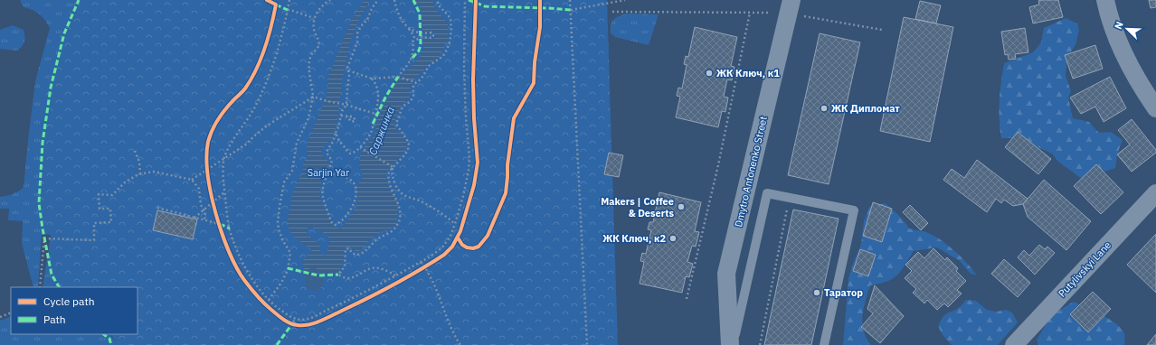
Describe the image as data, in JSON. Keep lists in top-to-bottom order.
{
  "streets": {
    "street": ["Dmytro Antonenko Street", "Putylivskyi Lane"]
  },
  "water": ["Саржинка"],
  "parks": ["Sarjin Yar"],
  "places": [
    "ЖК Ключ, к1",
    "ЖК Дипломат",
    "Makers | Coffee & Deserts",
    "ЖК Ключ, к2",
    "Таратор"
  ],
  "legend": ["Cycle path", "Path"],
  "north": "top left"
}
